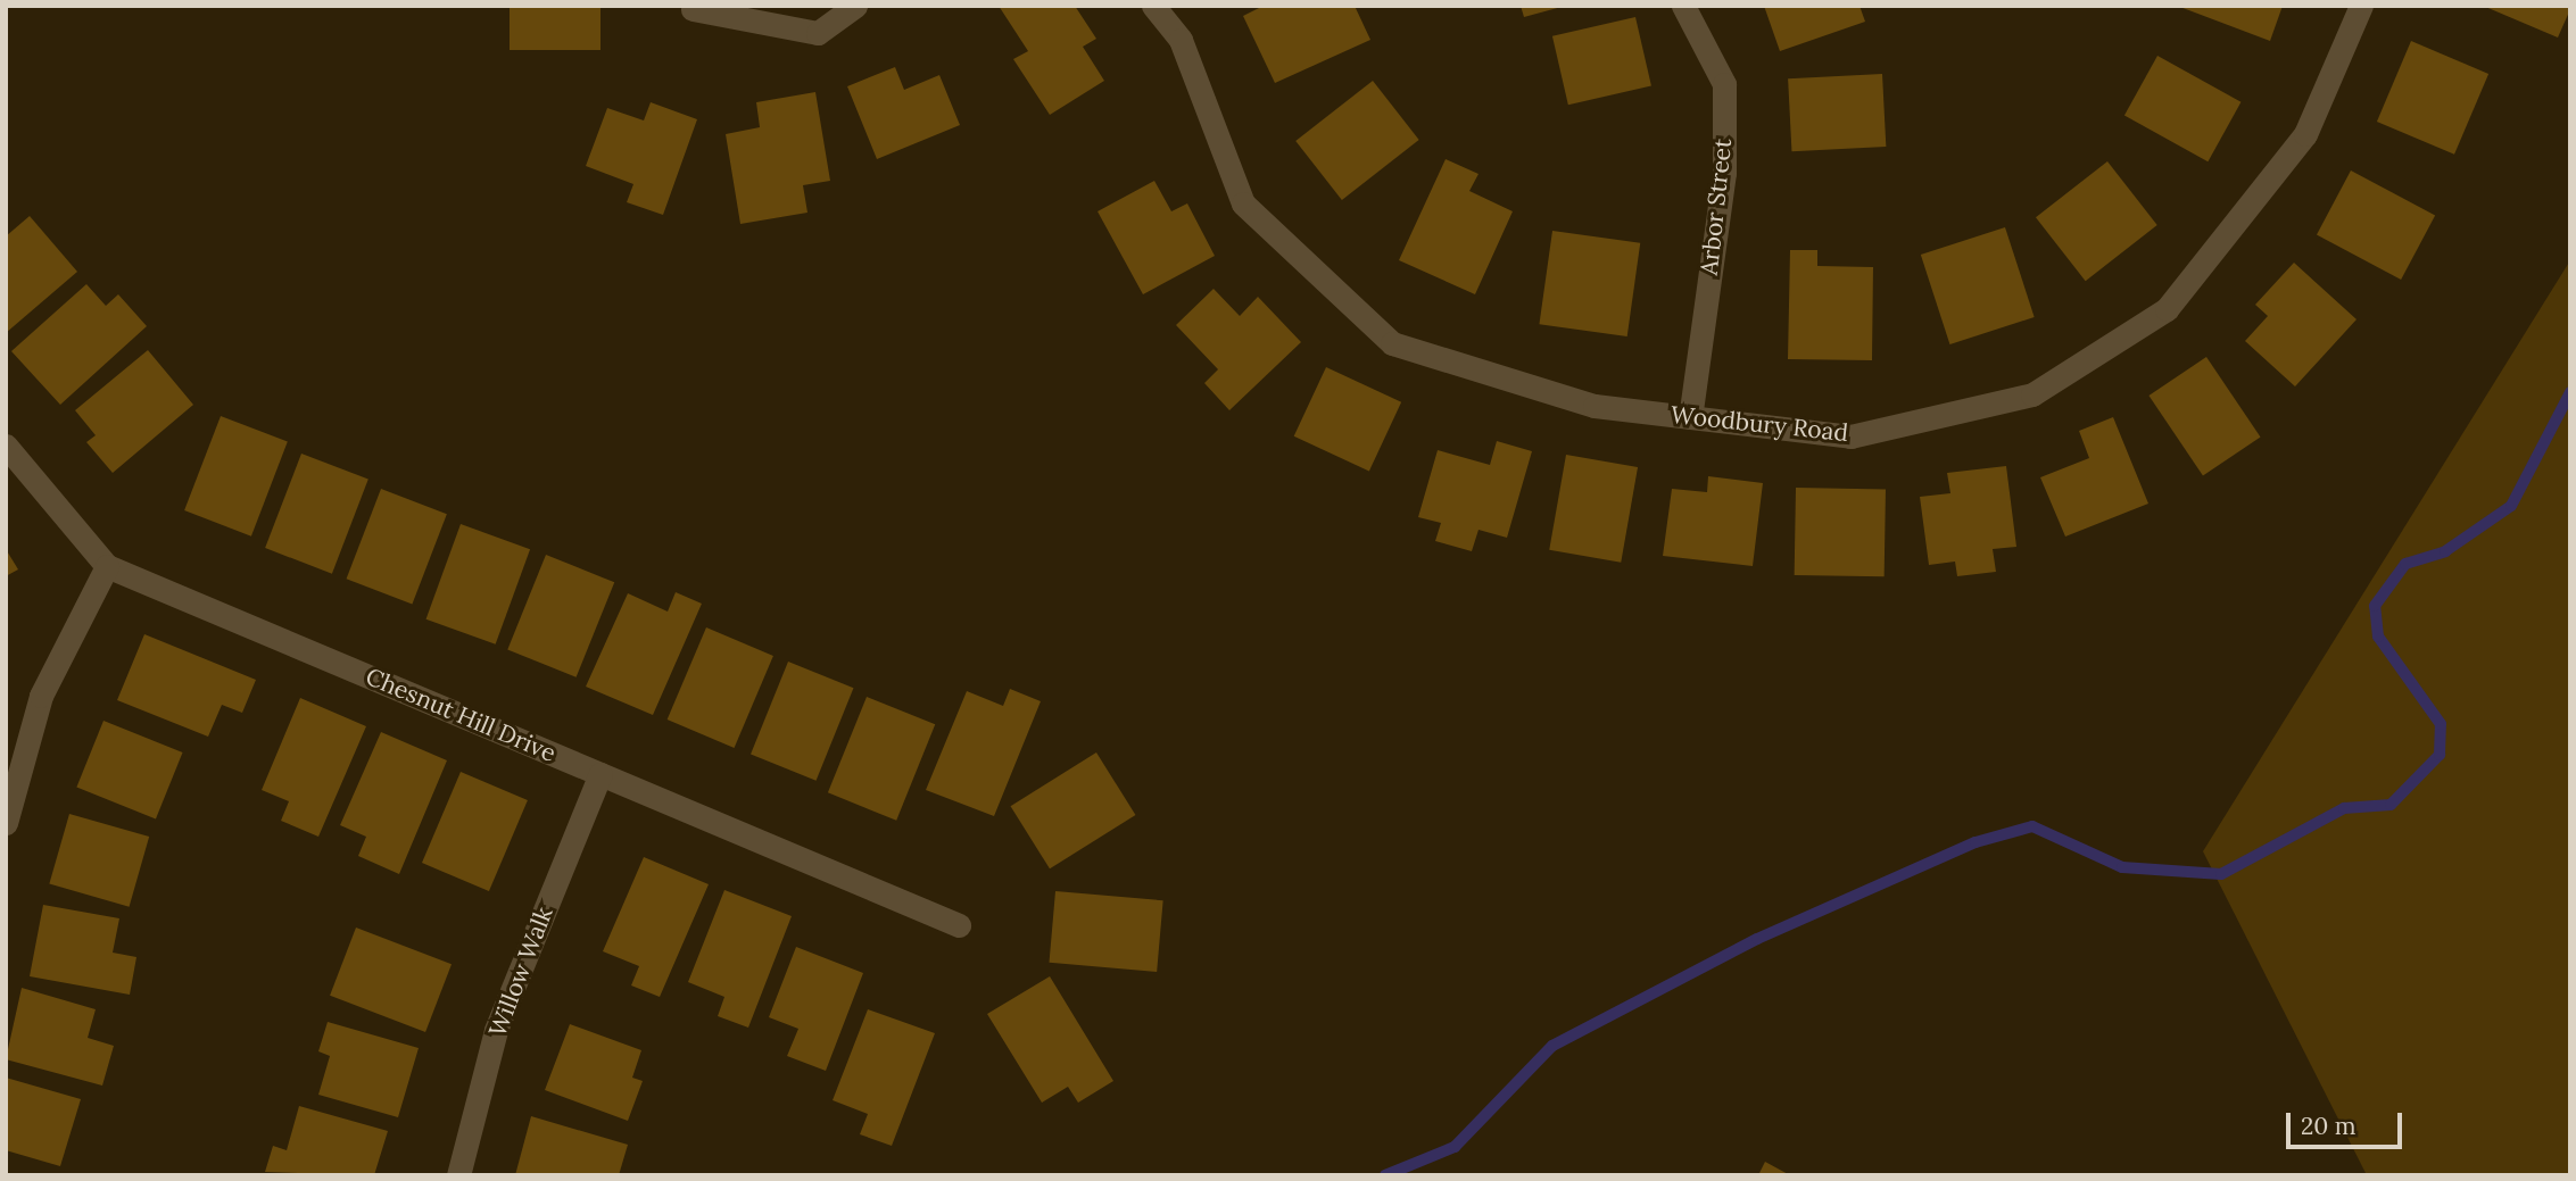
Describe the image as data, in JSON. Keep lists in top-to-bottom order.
{
  "streets": {
    "street": [
      "Arbor Street",
      "Woodbury Road",
      "Chesnut Hill Drive",
      "Willow Walk"
    ]
  },
  "crossings": [
    ["Arbor Street", "Woodbury Road"],
    ["Chesnut Hill Drive", "Willow Walk"]
  ],
  "scale_bar": "20 m"
}
